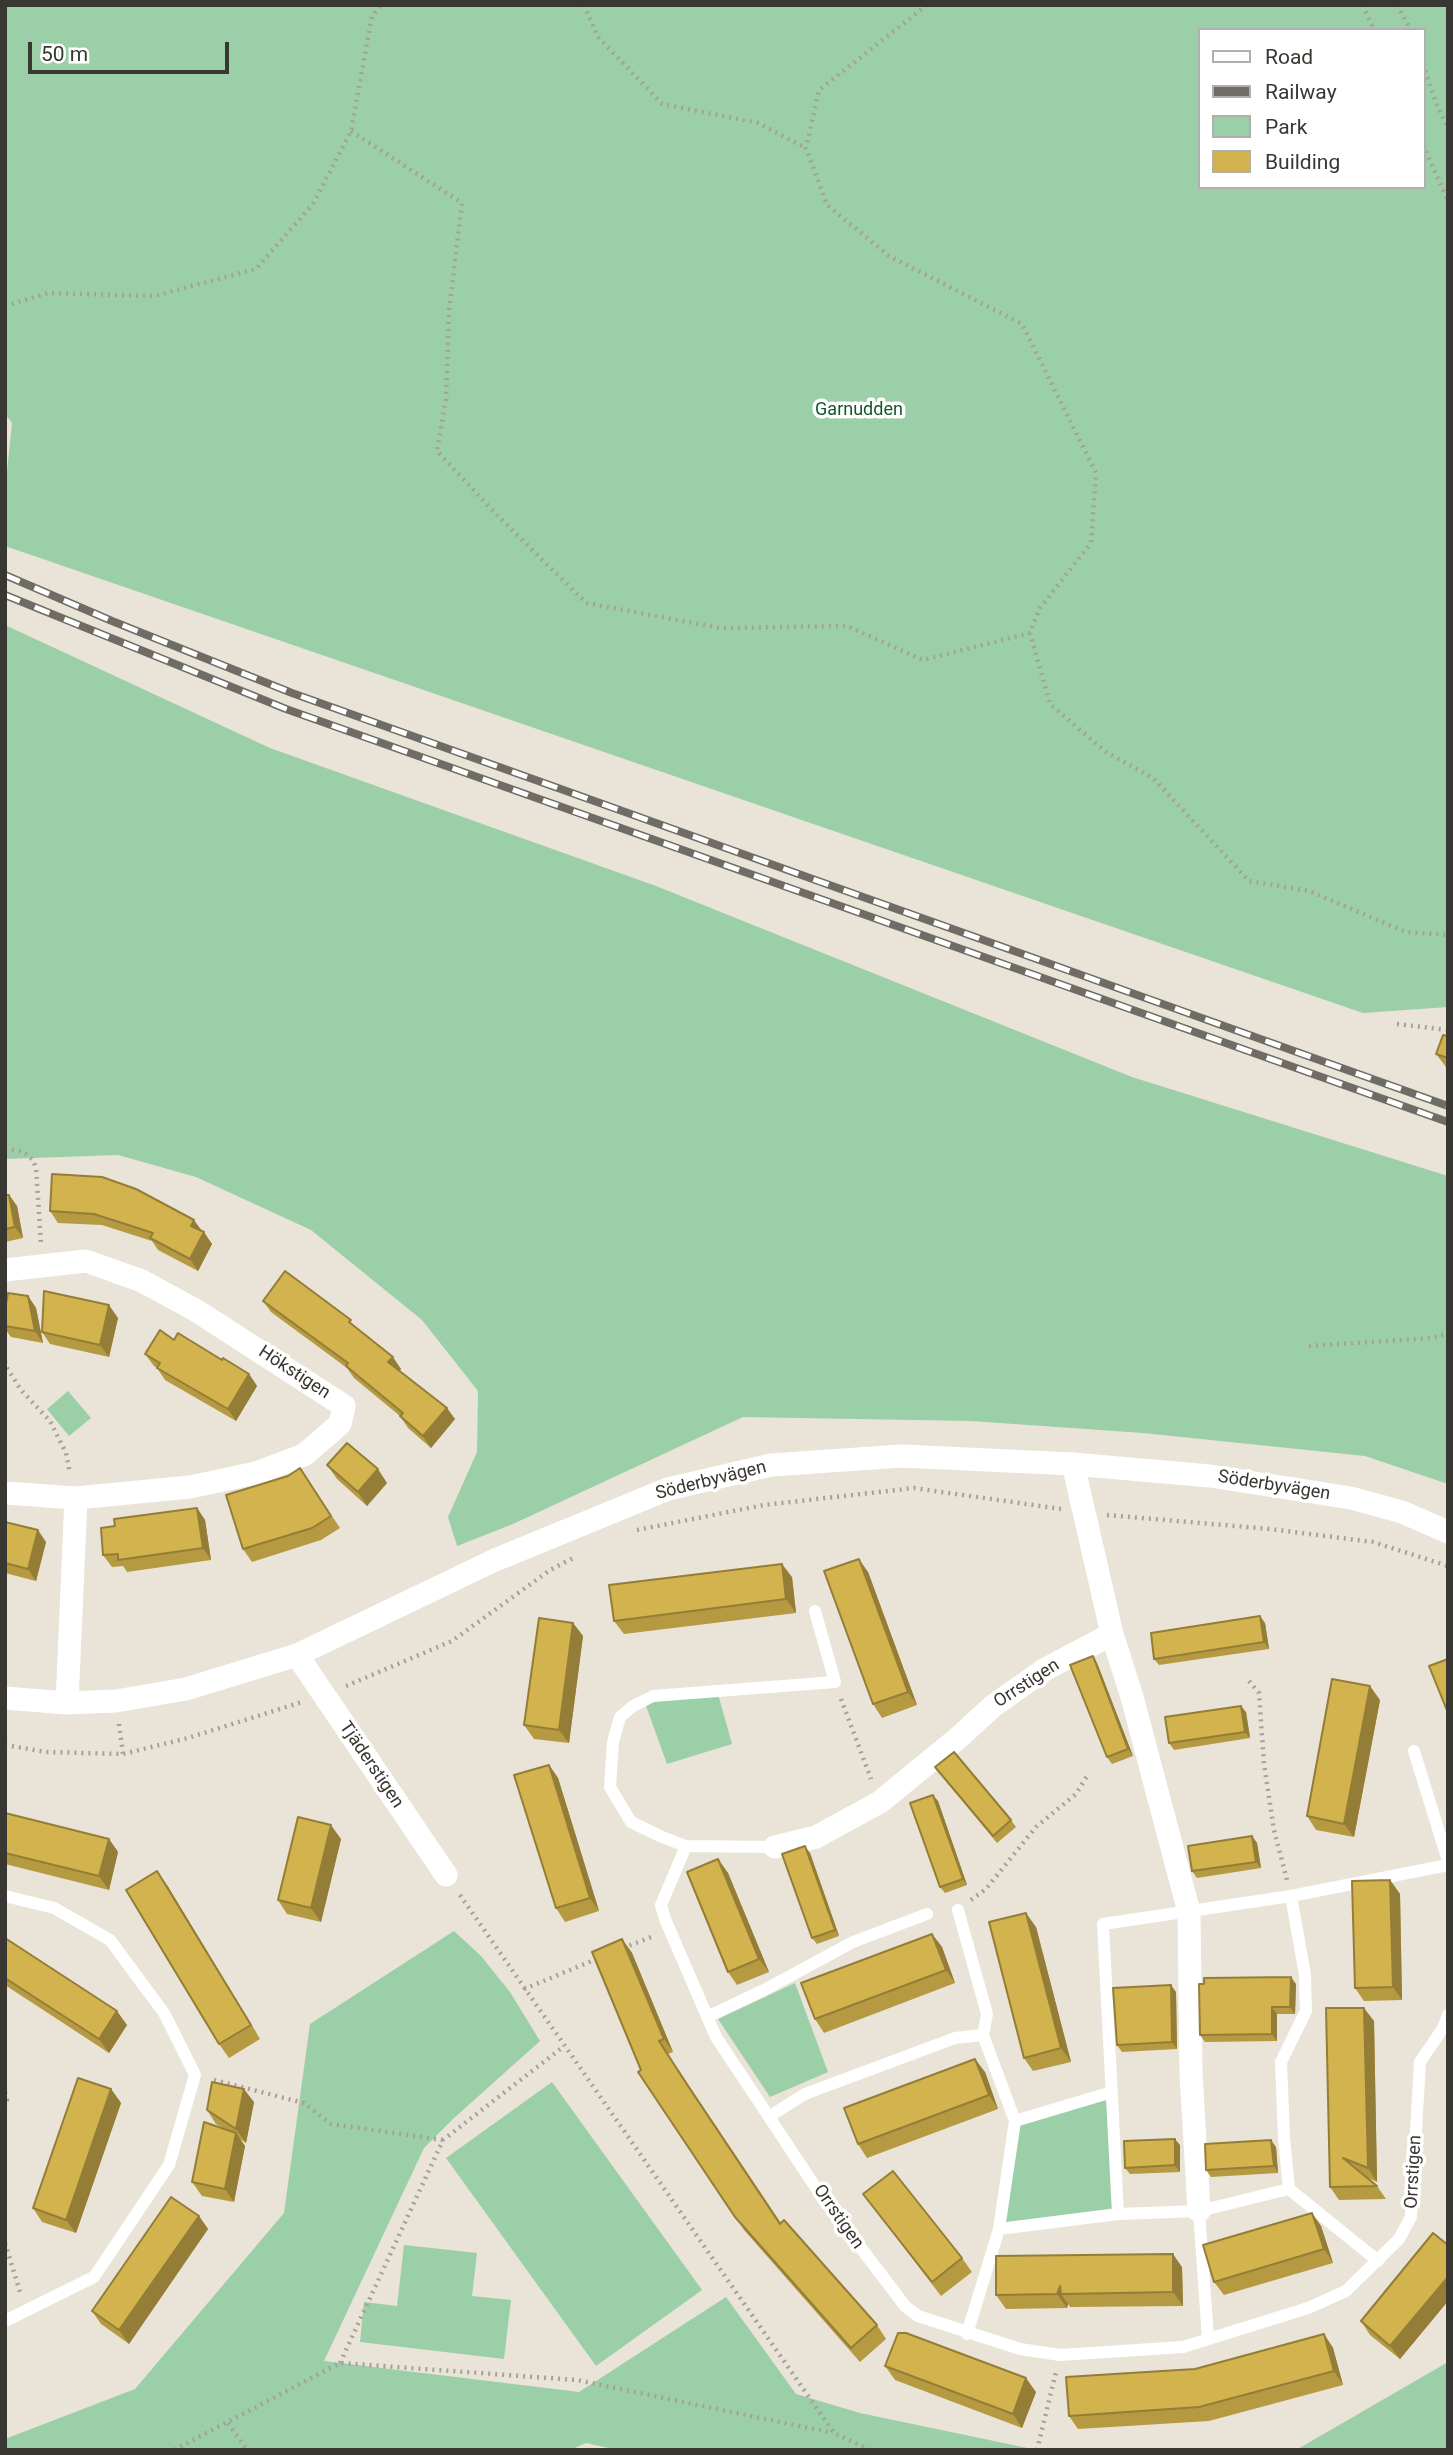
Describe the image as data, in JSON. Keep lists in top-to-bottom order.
{
  "streets": {
    "street": [
      "Hökstigen",
      "Söderbyvägen",
      "Orrstigen",
      "Tjäderstigen"
    ]
  },
  "crossings": [
    ["Söderbyvägen", "Tjäderstigen"]
  ],
  "parks": ["Garnudden"],
  "legend": [
    "Road",
    "Railway",
    "Park",
    "Building"
  ],
  "scale_bar": "50 m"
}
